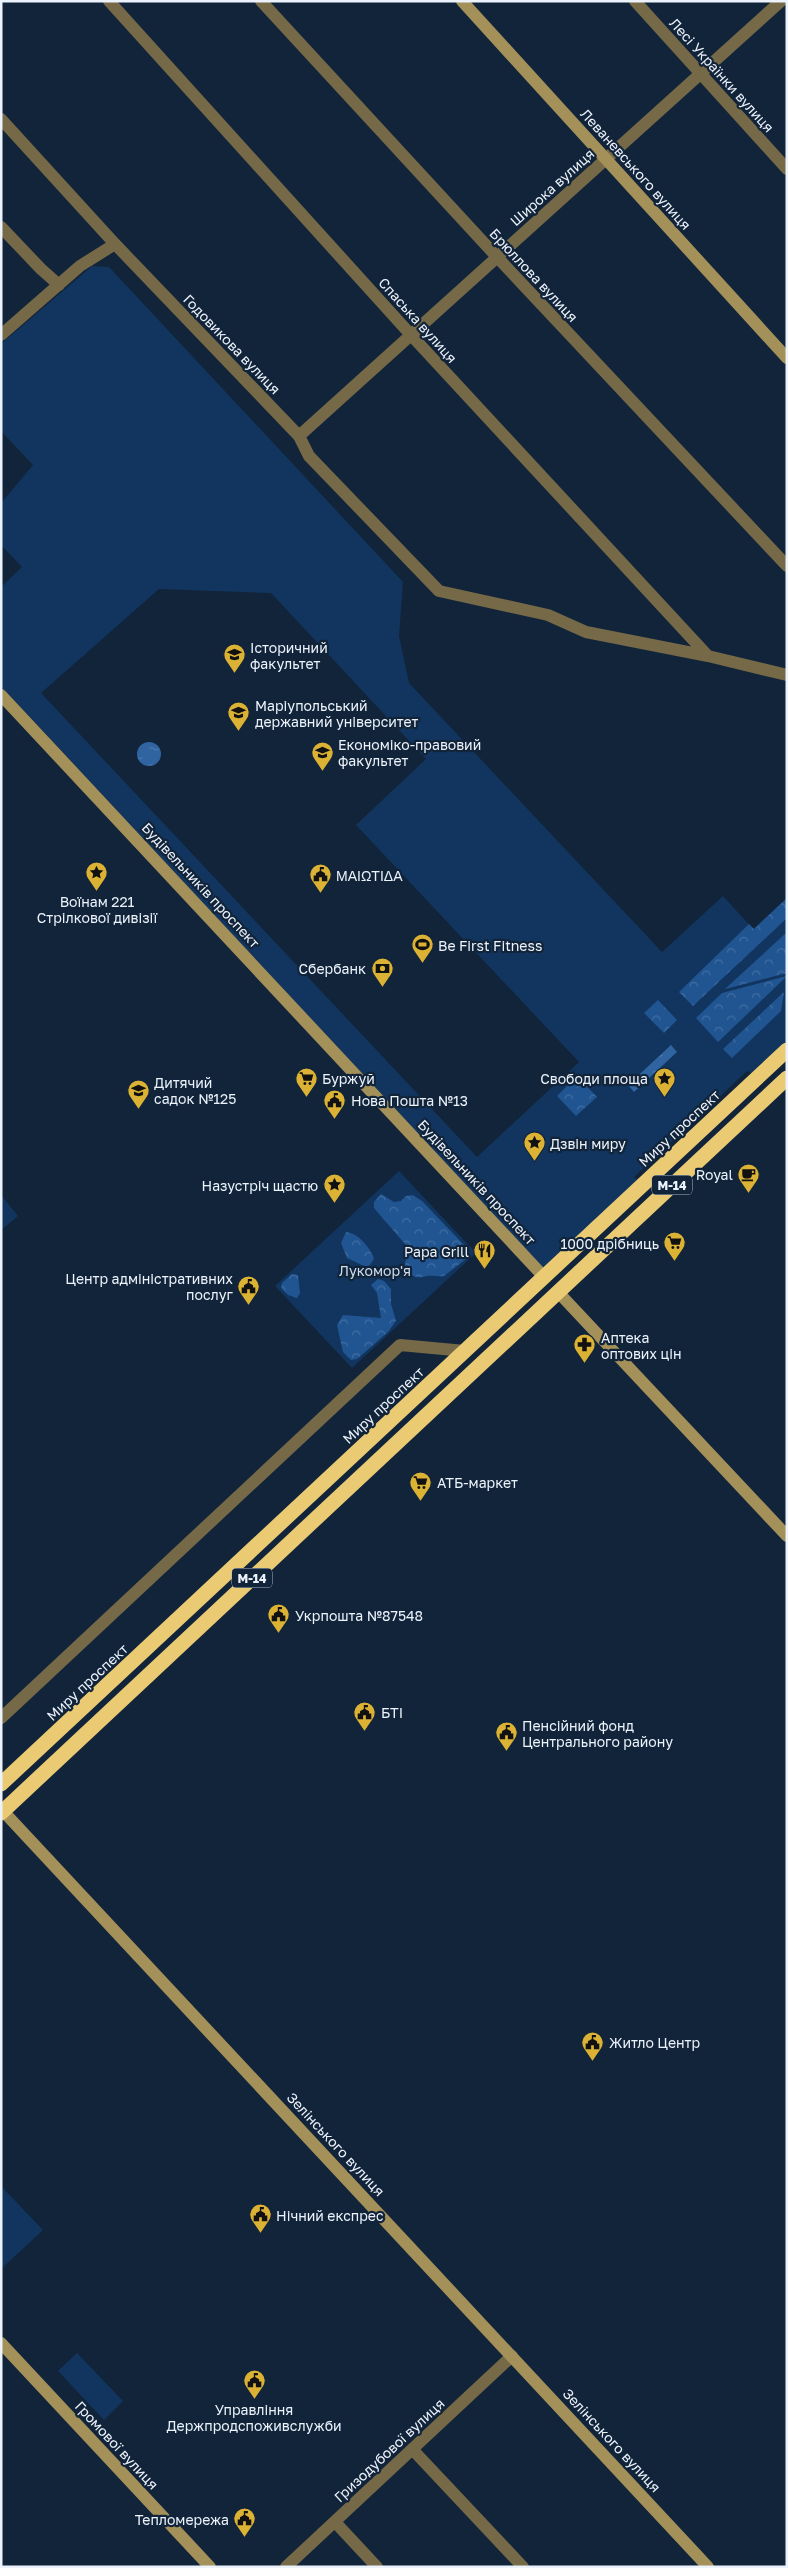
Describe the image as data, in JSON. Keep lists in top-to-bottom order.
{
  "streets": {
    "highway": ["Будівельників проспект", "Миру проспект", "М-14"],
    "street": [
      "Лесі Українки вулиця",
      "Леваневського вулиця",
      "Широка вулиця",
      "Брюллова вулиця",
      "Спаська вулиця",
      "Годовикова вулиця",
      "Зелінського вулиця",
      "Громової вулиця",
      "Гризодубової вулиця"
    ]
  },
  "crossings": [
    ["Лесі Українки вулиця", "Широка вулиця"],
    ["Леваневського вулиця", "Широка вулиця"],
    ["Широка вулиця", "Брюллова вулиця"],
    ["Широка вулиця", "Спаська вулиця"],
    ["Широка вулиця", "Годовикова вулиця"],
    ["Спаська вулиця", "Годовикова вулиця"],
    ["Будівельників проспект", "Миру проспект"],
    ["Будівельників проспект", "М-14"],
    ["М-14", "Зелінського вулиця"],
    ["Зелінського вулиця", "Гризодубової вулиця"]
  ],
  "parks": ["Лукомор'я"],
  "places": {
    "school or university": [
      "Історичний факультет",
      "Маріупольський державний університет",
      "Економіко-правовий факультет",
      "Дитячий садок №125"
    ],
    "place": [
      "Воїнам 221 Стрілкової дивізії",
      "Свободи площа",
      "Дзвін миру",
      "Назустріч щастю"
    ],
    "public building": [
      "ΜΑΙΩΤΙΔΑ",
      "Нова Пошта №13",
      "Центр адміністративних послуг",
      "Укрпошта №87548",
      "БТІ",
      "Пенсійний фонд Центрального району",
      "Житло Центр",
      "Нічний експрес",
      "Управління Держпродспоживслужби",
      "Тепломережа"
    ],
    "sports": ["Be First Fitness"],
    "bank": ["Сбербанк"],
    "supermarket": ["Буржуӣ", "1000 дрібниць", "АТБ-маркет"],
    "cafe": ["Royal"],
    "restaurant": ["Papa Grill"],
    "pharmacy": ["Аптека оптових цін"]
  }
}
